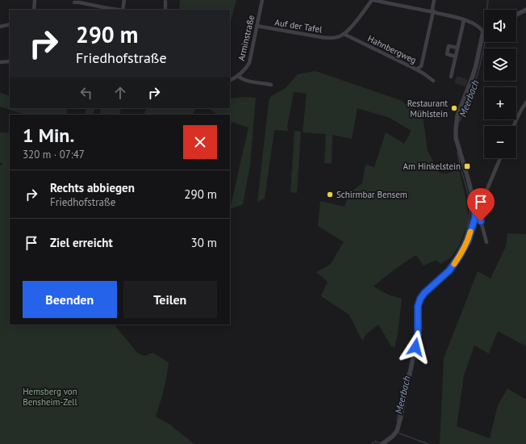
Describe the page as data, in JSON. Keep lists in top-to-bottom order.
{
  "streets": {
    "street": ["Auf der Tafel", "Arminstraße", "Hahnbergweg"]
  },
  "crossings": [
    ["Auf der Tafel", "Arminstraße"],
    ["Auf der Tafel", "Hahnbergweg"]
  ],
  "water": ["Meerbach"],
  "parks": ["Hemsberg von Bensheim-Zell"],
  "places": {
    "other": ["Restaurant Mühlstein", "Schirmbar Bensem"],
    "transit": ["Am Hinkelstein"]
  },
  "page": {
    "map_buttons": ["+", "−"],
    "turn": ["290 m", "Friedhofstraße"],
    "heading": ["1 Min.", "320 m · 07:47"],
    "list": [
      {
        "name": "Rechts abbiegen",
        "note": "Friedhofstraße",
        "value": "290 m"
      },
      {
        "name": "Ziel erreicht",
        "value": "30 m"
      }
    ],
    "buttons": ["Beenden", "Teilen"]
  }
}
